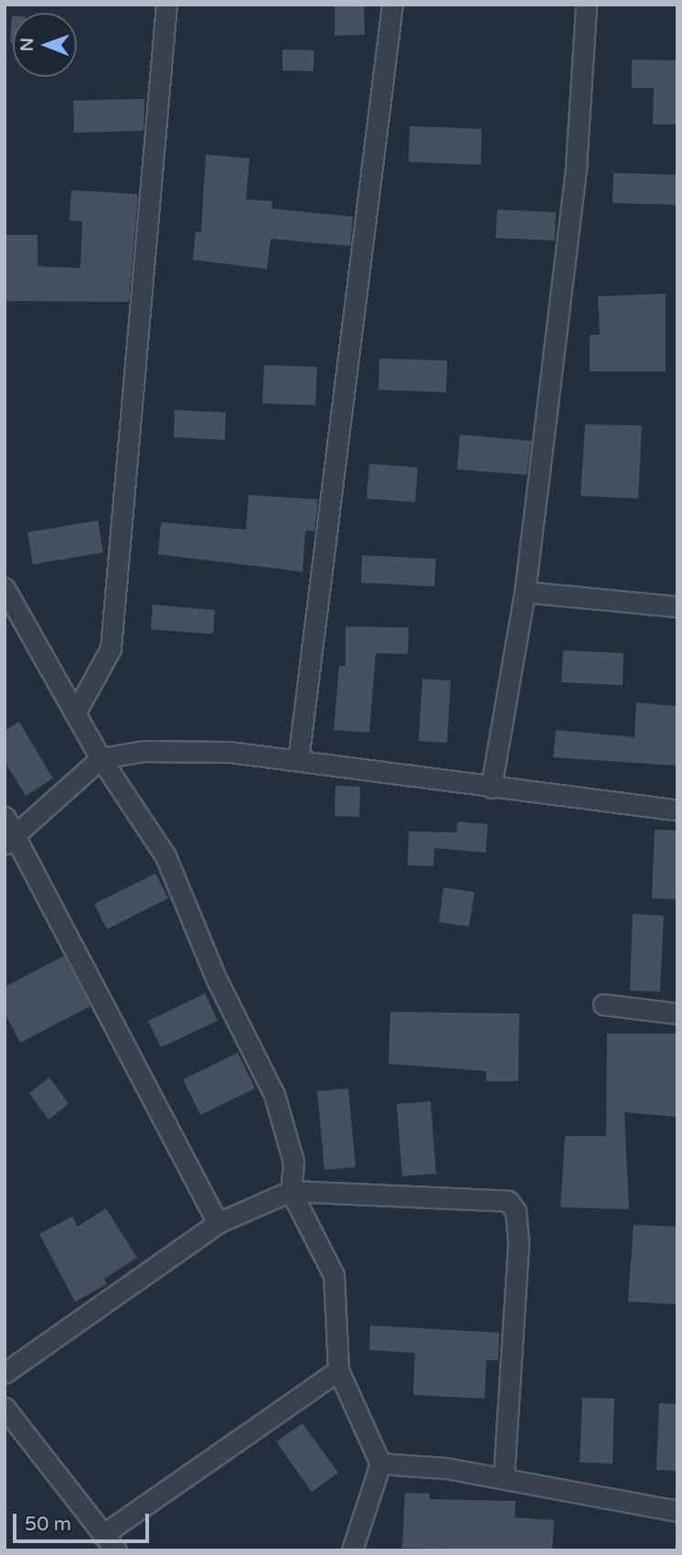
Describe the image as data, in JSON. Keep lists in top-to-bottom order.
{
  "scale_bar": "50 m",
  "north": "left"
}
